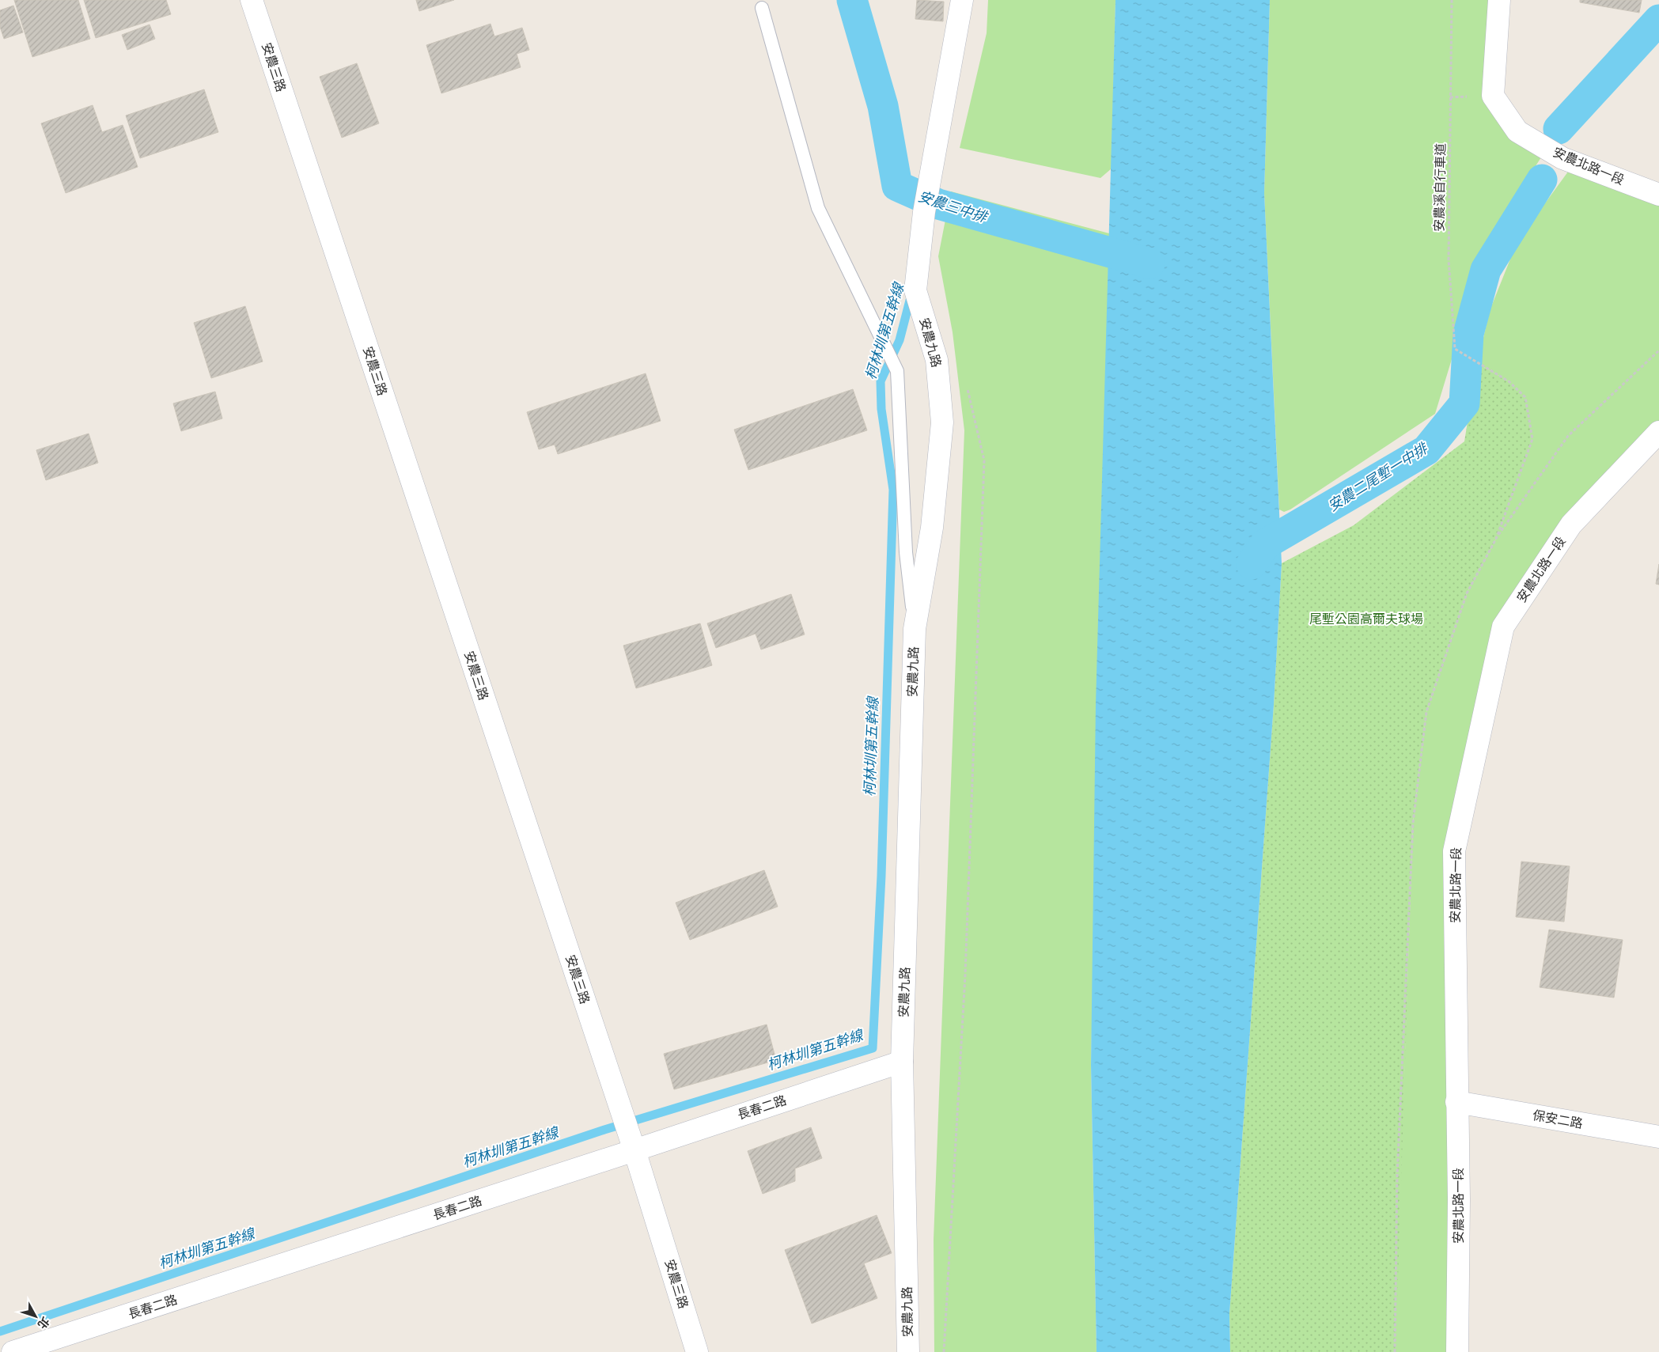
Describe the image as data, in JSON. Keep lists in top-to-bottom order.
{
  "streets": {
    "street": [
      "安農三路",
      "安農北路一段",
      "安農九路",
      "長春二路",
      "保安二路"
    ],
    "path": ["安農溪自行車道"]
  },
  "crossings": [
    ["安農三路", "長春二路"],
    ["安農北路一段", "保安二路"],
    ["安農九路", "長春二路"]
  ],
  "water": ["安農三中排", "柯林圳第五幹線", "安農二尾塹一中排"],
  "parks": ["尾塹公園高爾夫球場"],
  "north": "bottom right"
}
